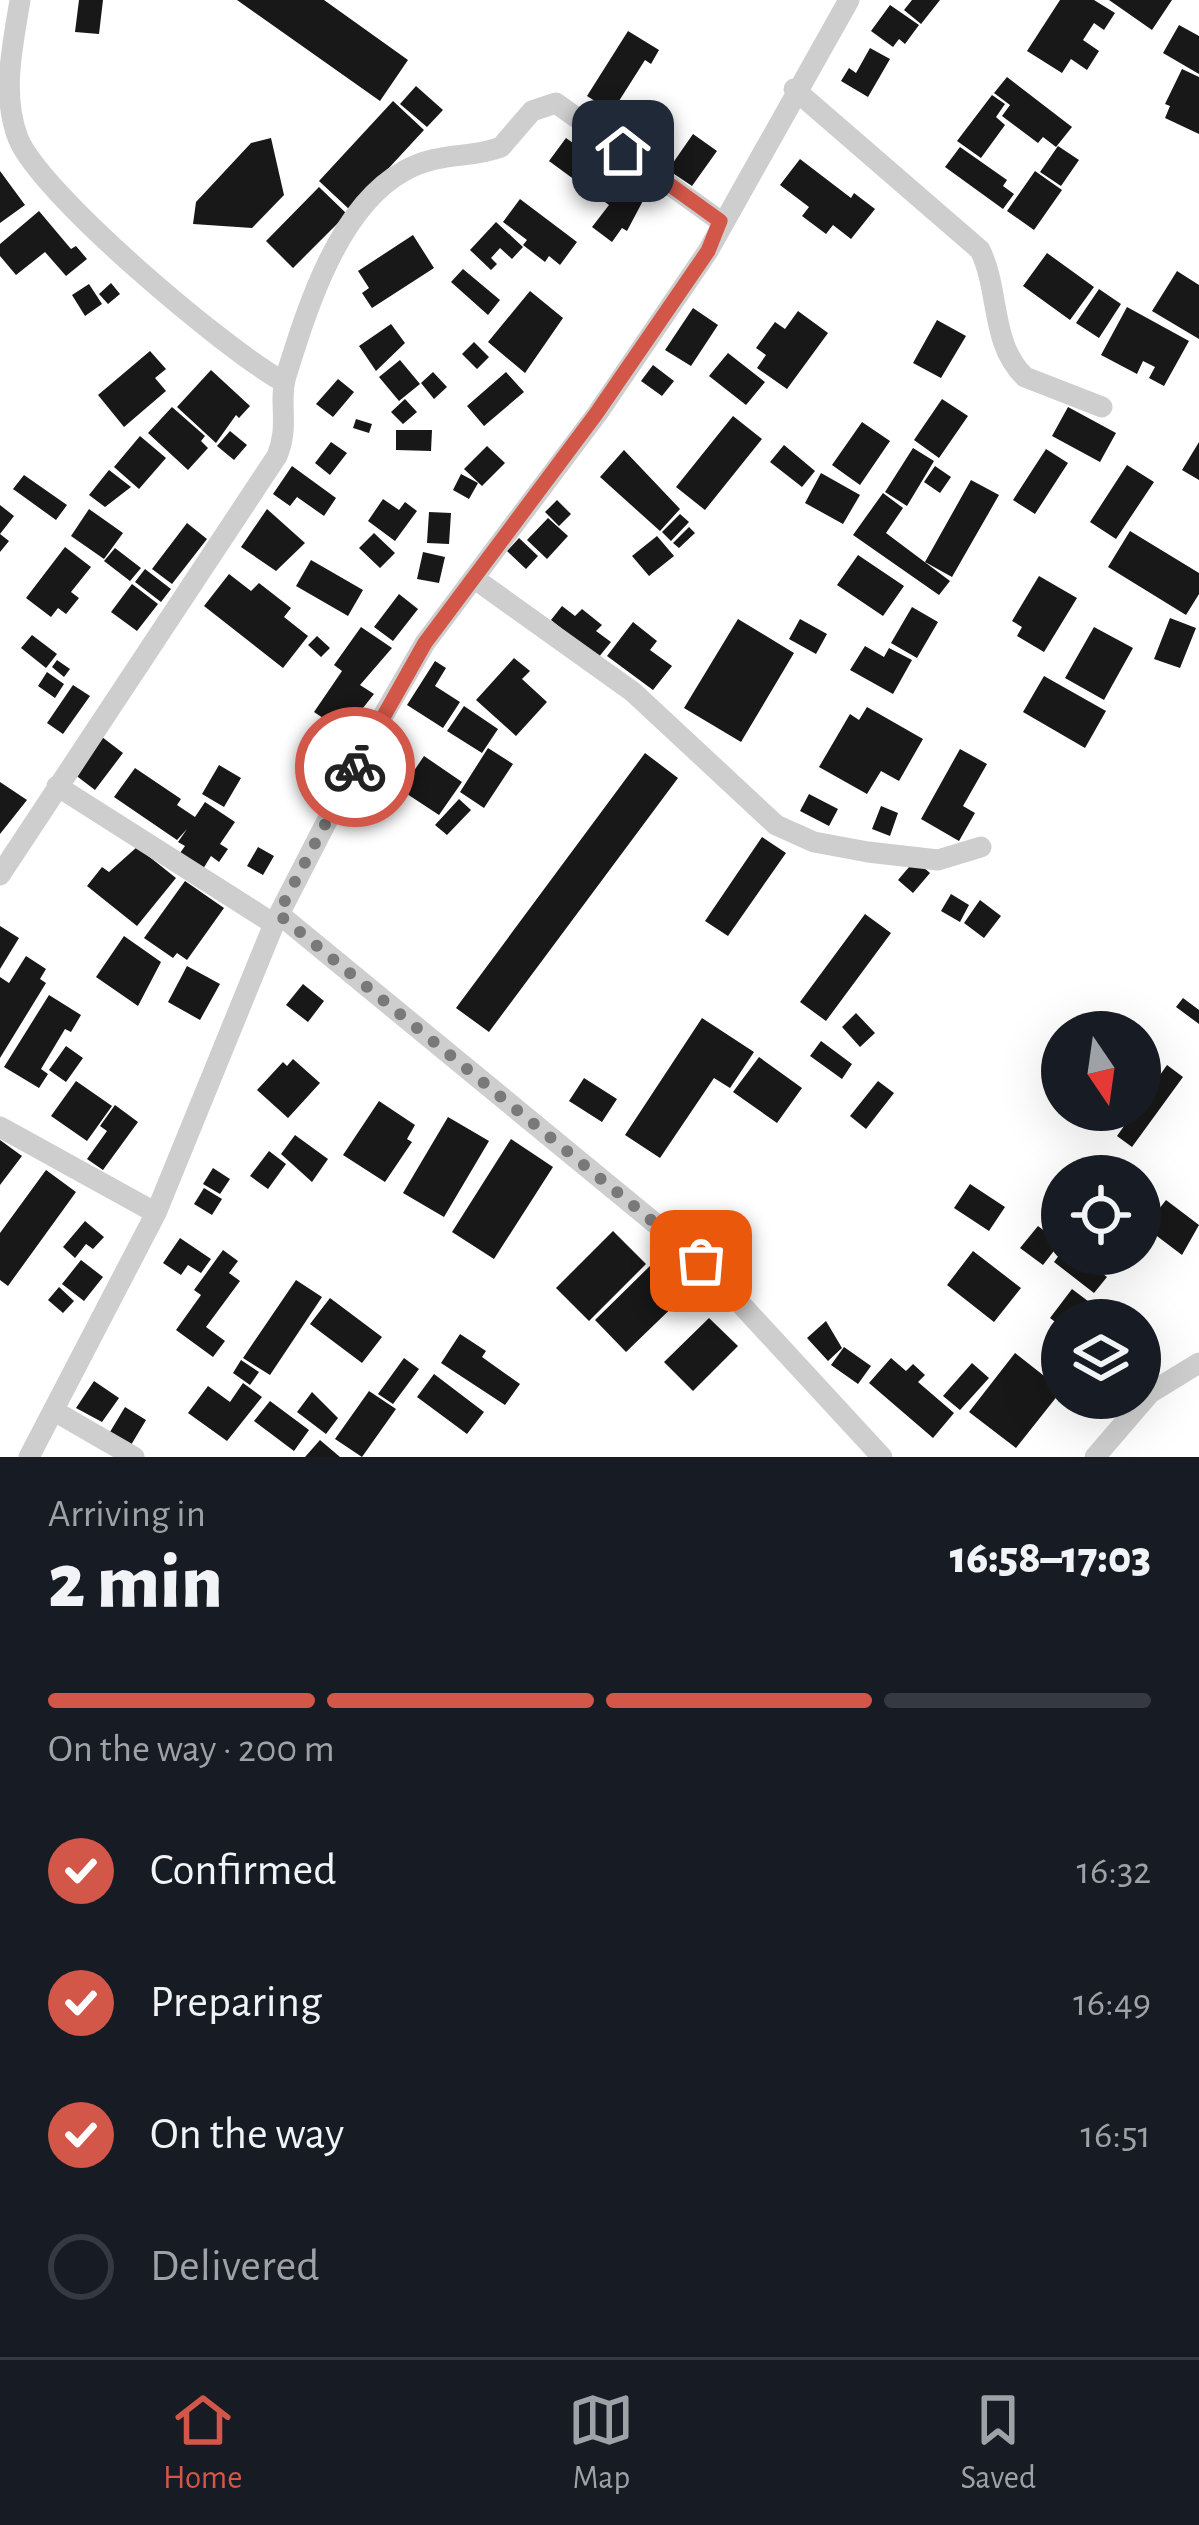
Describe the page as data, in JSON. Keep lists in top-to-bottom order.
{
  "north": "bottom",
  "page": {
    "heading": ["2 min", "Arriving in", "16:58–17:03"],
    "bar": "On the way · 200 m",
    "list": [
      ["Confirmed", "16:32"],
      ["Preparing", "16:49"],
      ["On the way", "16:51"],
      "Delivered"
    ],
    "tabs": ["Home", "Map", "Saved"]
  }
}
